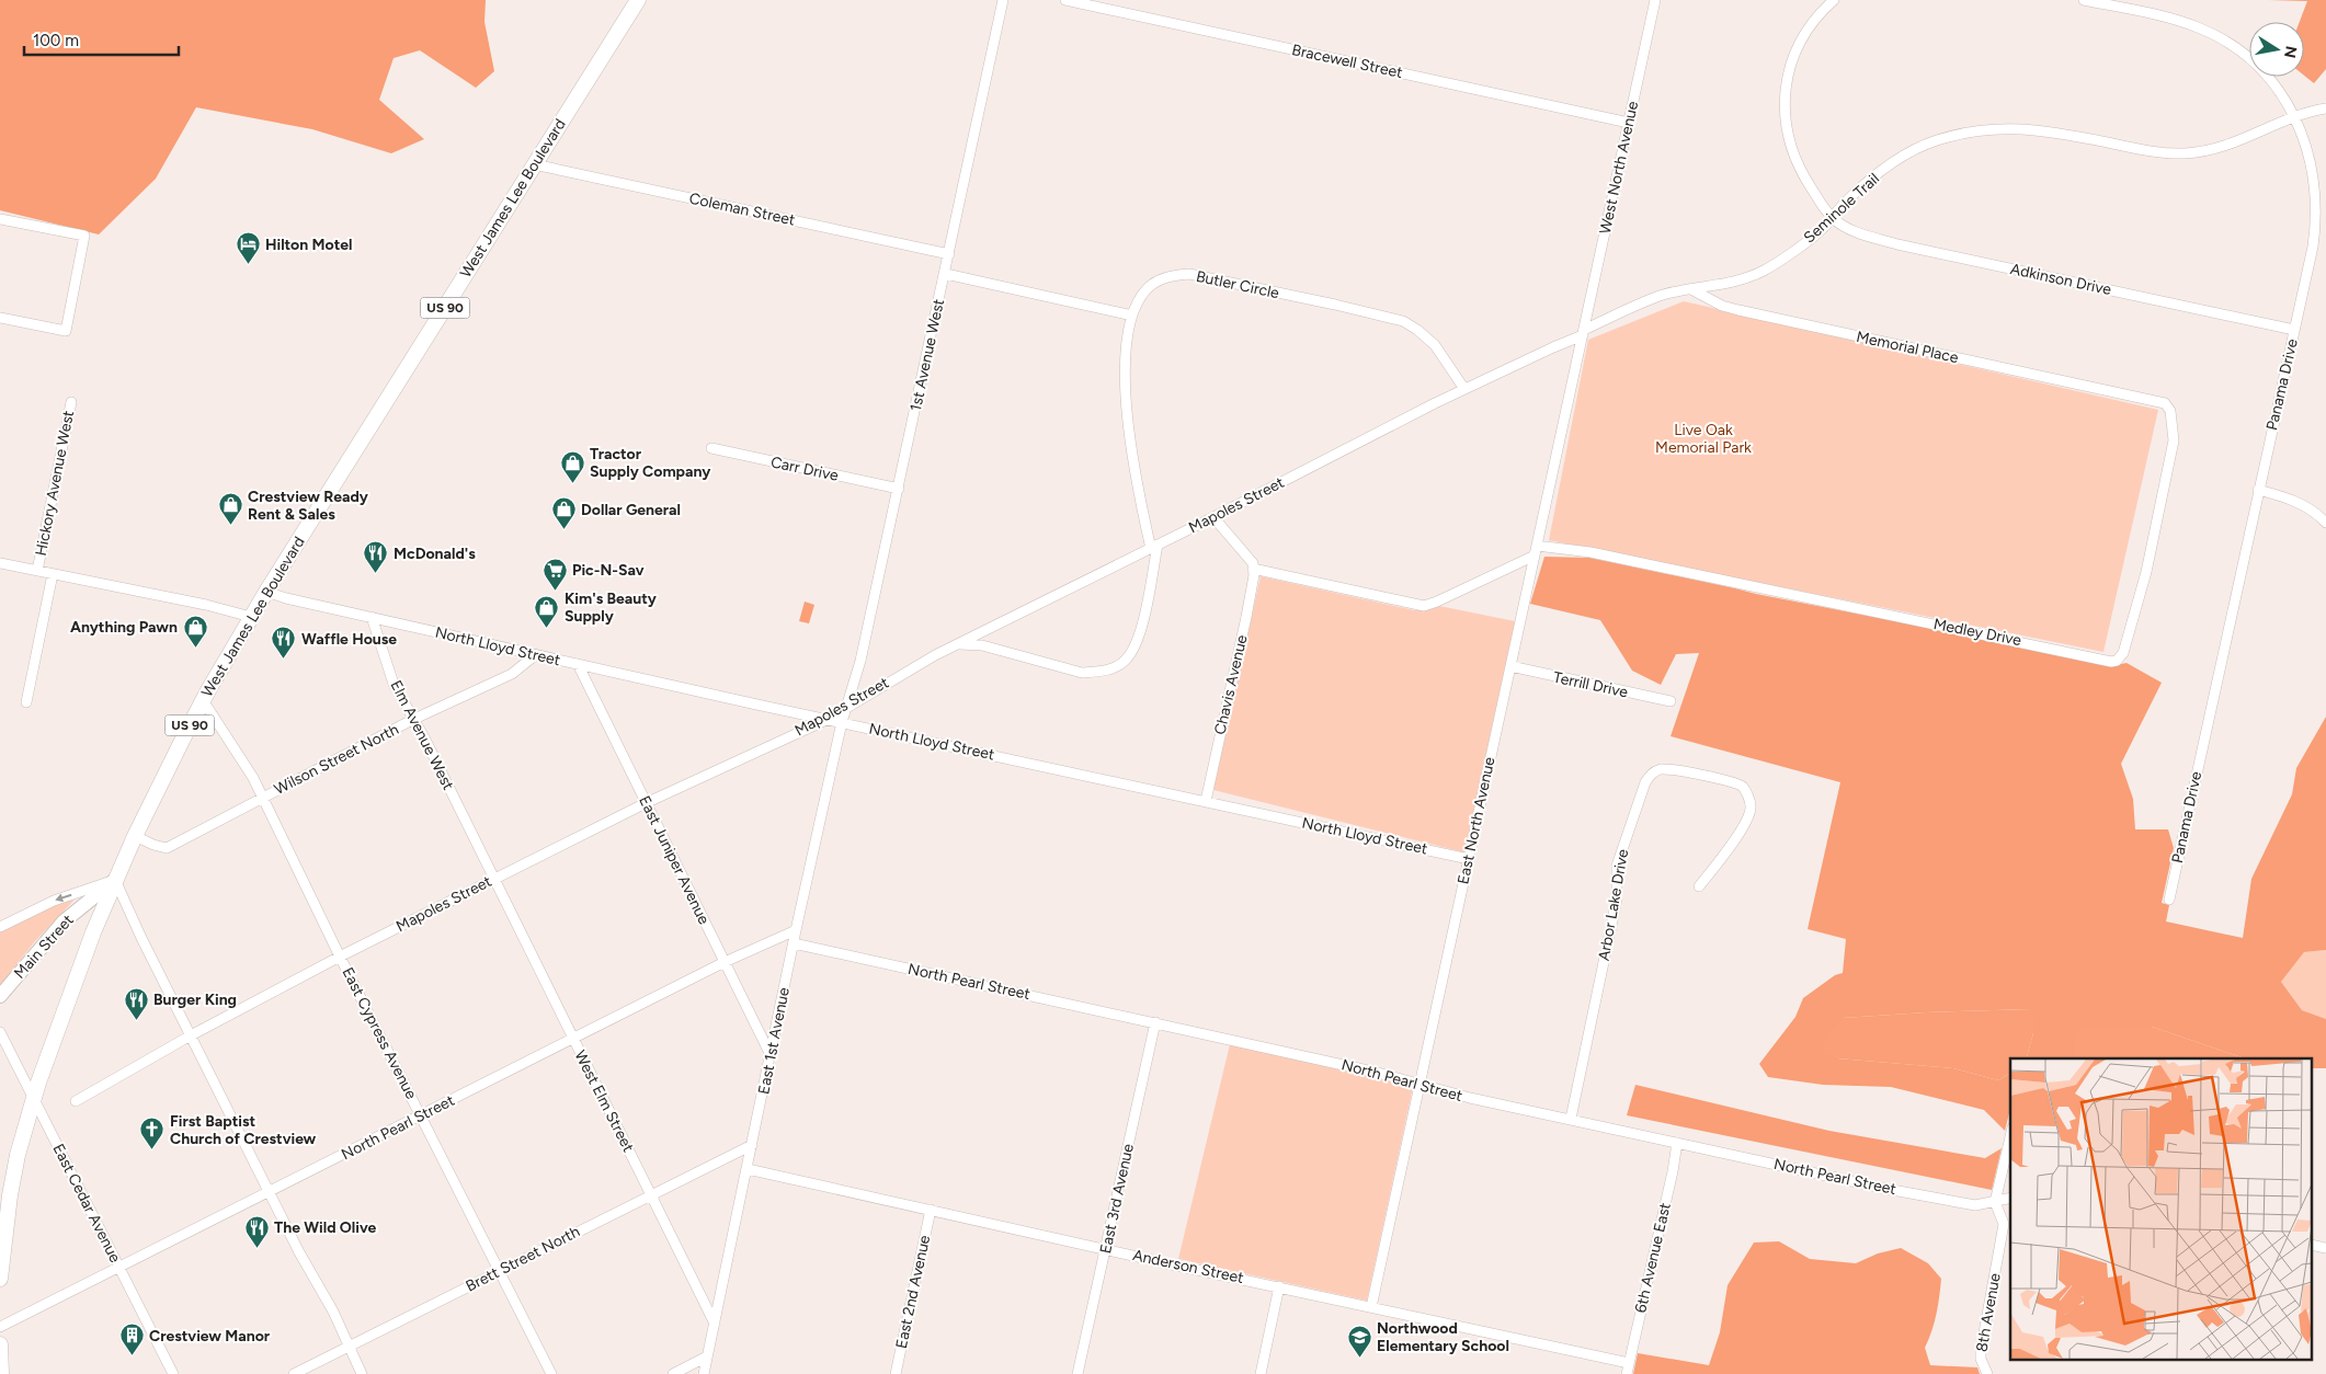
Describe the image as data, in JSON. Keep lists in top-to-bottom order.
{
  "streets": {
    "main road": ["West James Lee Boulevard", "US 90"],
    "street": [
      "Bracewell Street",
      "West North Avenue",
      "Seminole Trail",
      "Coleman Street",
      "Adkinson Drive",
      "Butler Circle",
      "Memorial Place",
      "1st Avenue West",
      "Panama Drive",
      "Carr Drive",
      "Hickory Avenue West",
      "Mapoles Street",
      "Medley Drive",
      "North Lloyd Street",
      "Chavis Avenue",
      "Terrill Drive",
      "Elm Avenue West",
      "Wilson Street North",
      "East North Avenue",
      "East Juniper Avenue",
      "Arbor Lake Drive",
      "Main Street",
      "North Pearl Street",
      "East Cypress Avenue",
      "East 1st Avenue",
      "West Elm Street",
      "East 3rd Avenue",
      "East Cedar Avenue",
      "6th Avenue East",
      "Brett Street North",
      "Anderson Street",
      "East 2nd Avenue",
      "8th Avenue"
    ]
  },
  "crossings": [
    ["Bracewell Street", "West North Avenue"],
    ["West North Avenue", "Seminole Trail"],
    ["West North Avenue", "Mapoles Street"],
    ["West North Avenue", "East North Avenue"],
    ["West James Lee Boulevard", "Coleman Street"],
    ["West James Lee Boulevard", "US 90"],
    ["West James Lee Boulevard", "North Lloyd Street"],
    ["West James Lee Boulevard", "Wilson Street North"],
    ["West James Lee Boulevard", "Main Street"],
    ["West James Lee Boulevard", "East Cypress Avenue"],
    ["West James Lee Boulevard", "East Cedar Avenue"],
    ["Seminole Trail", "Adkinson Drive"],
    ["Seminole Trail", "Memorial Place"],
    ["Seminole Trail", "Panama Drive"],
    ["Seminole Trail", "Mapoles Street"],
    ["Seminole Trail", "East North Avenue"],
    ["Coleman Street", "1st Avenue West"],
    ["Adkinson Drive", "Panama Drive"],
    ["Butler Circle", "Mapoles Street"],
    ["US 90", "East Cedar Avenue"],
    ["Memorial Place", "Medley Drive"],
    ["1st Avenue West", "Carr Drive"],
    ["1st Avenue West", "Mapoles Street"],
    ["1st Avenue West", "East 1st Avenue"],
    ["Mapoles Street", "North Lloyd Street"],
    ["Mapoles Street", "Elm Avenue West"],
    ["Mapoles Street", "East North Avenue"],
    ["Mapoles Street", "East Juniper Avenue"],
    ["Mapoles Street", "East Cypress Avenue"],
    ["Mapoles Street", "East 1st Avenue"],
    ["Mapoles Street", "West Elm Street"],
    ["Medley Drive", "East North Avenue"],
    ["North Lloyd Street", "Chavis Avenue"],
    ["North Lloyd Street", "Elm Avenue West"],
    ["North Lloyd Street", "Wilson Street North"],
    ["North Lloyd Street", "East North Avenue"],
    ["North Lloyd Street", "East Juniper Avenue"],
    ["North Lloyd Street", "East 1st Avenue"],
    ["Terrill Drive", "East North Avenue"],
    ["Elm Avenue West", "Wilson Street North"],
    ["Elm Avenue West", "West Elm Street"],
    ["Wilson Street North", "East Cypress Avenue"],
    ["East North Avenue", "North Pearl Street"],
    ["East North Avenue", "Anderson Street"],
    ["East Juniper Avenue", "North Pearl Street"],
    ["East Juniper Avenue", "East 1st Avenue"],
    ["Arbor Lake Drive", "North Pearl Street"],
    ["North Pearl Street", "East Cypress Avenue"],
    ["North Pearl Street", "East 1st Avenue"],
    ["North Pearl Street", "West Elm Street"],
    ["North Pearl Street", "East 3rd Avenue"],
    ["North Pearl Street", "East Cedar Avenue"],
    ["North Pearl Street", "6th Avenue East"],
    ["North Pearl Street", "8th Avenue"],
    ["East Cypress Avenue", "Brett Street North"],
    ["East 1st Avenue", "West Elm Street"],
    ["East 1st Avenue", "Brett Street North"],
    ["East 1st Avenue", "Anderson Street"],
    ["West Elm Street", "Brett Street North"],
    ["East 3rd Avenue", "Anderson Street"],
    ["6th Avenue East", "Anderson Street"],
    ["Anderson Street", "East 2nd Avenue"]
  ],
  "parks": ["Live Oak Memorial Park"],
  "places": {
    "hotel": ["Hilton Motel"],
    "shop": [
      "Tractor Supply Company",
      "Crestview Ready Rent & Sales",
      "Dollar General",
      "Kim's Beauty Supply",
      "Anything Pawn"
    ],
    "restaurant": [
      "McDonald's",
      "Waffle House",
      "Burger King",
      "The Wild Olive"
    ],
    "supermarket": ["Pic-N-Sav"],
    "church": ["First Baptist Church of Crestview"],
    "building": ["Crestview Manor"],
    "school or university": ["Northwood Elementary School"]
  },
  "scale_bar": "100 m",
  "north": "right"
}
